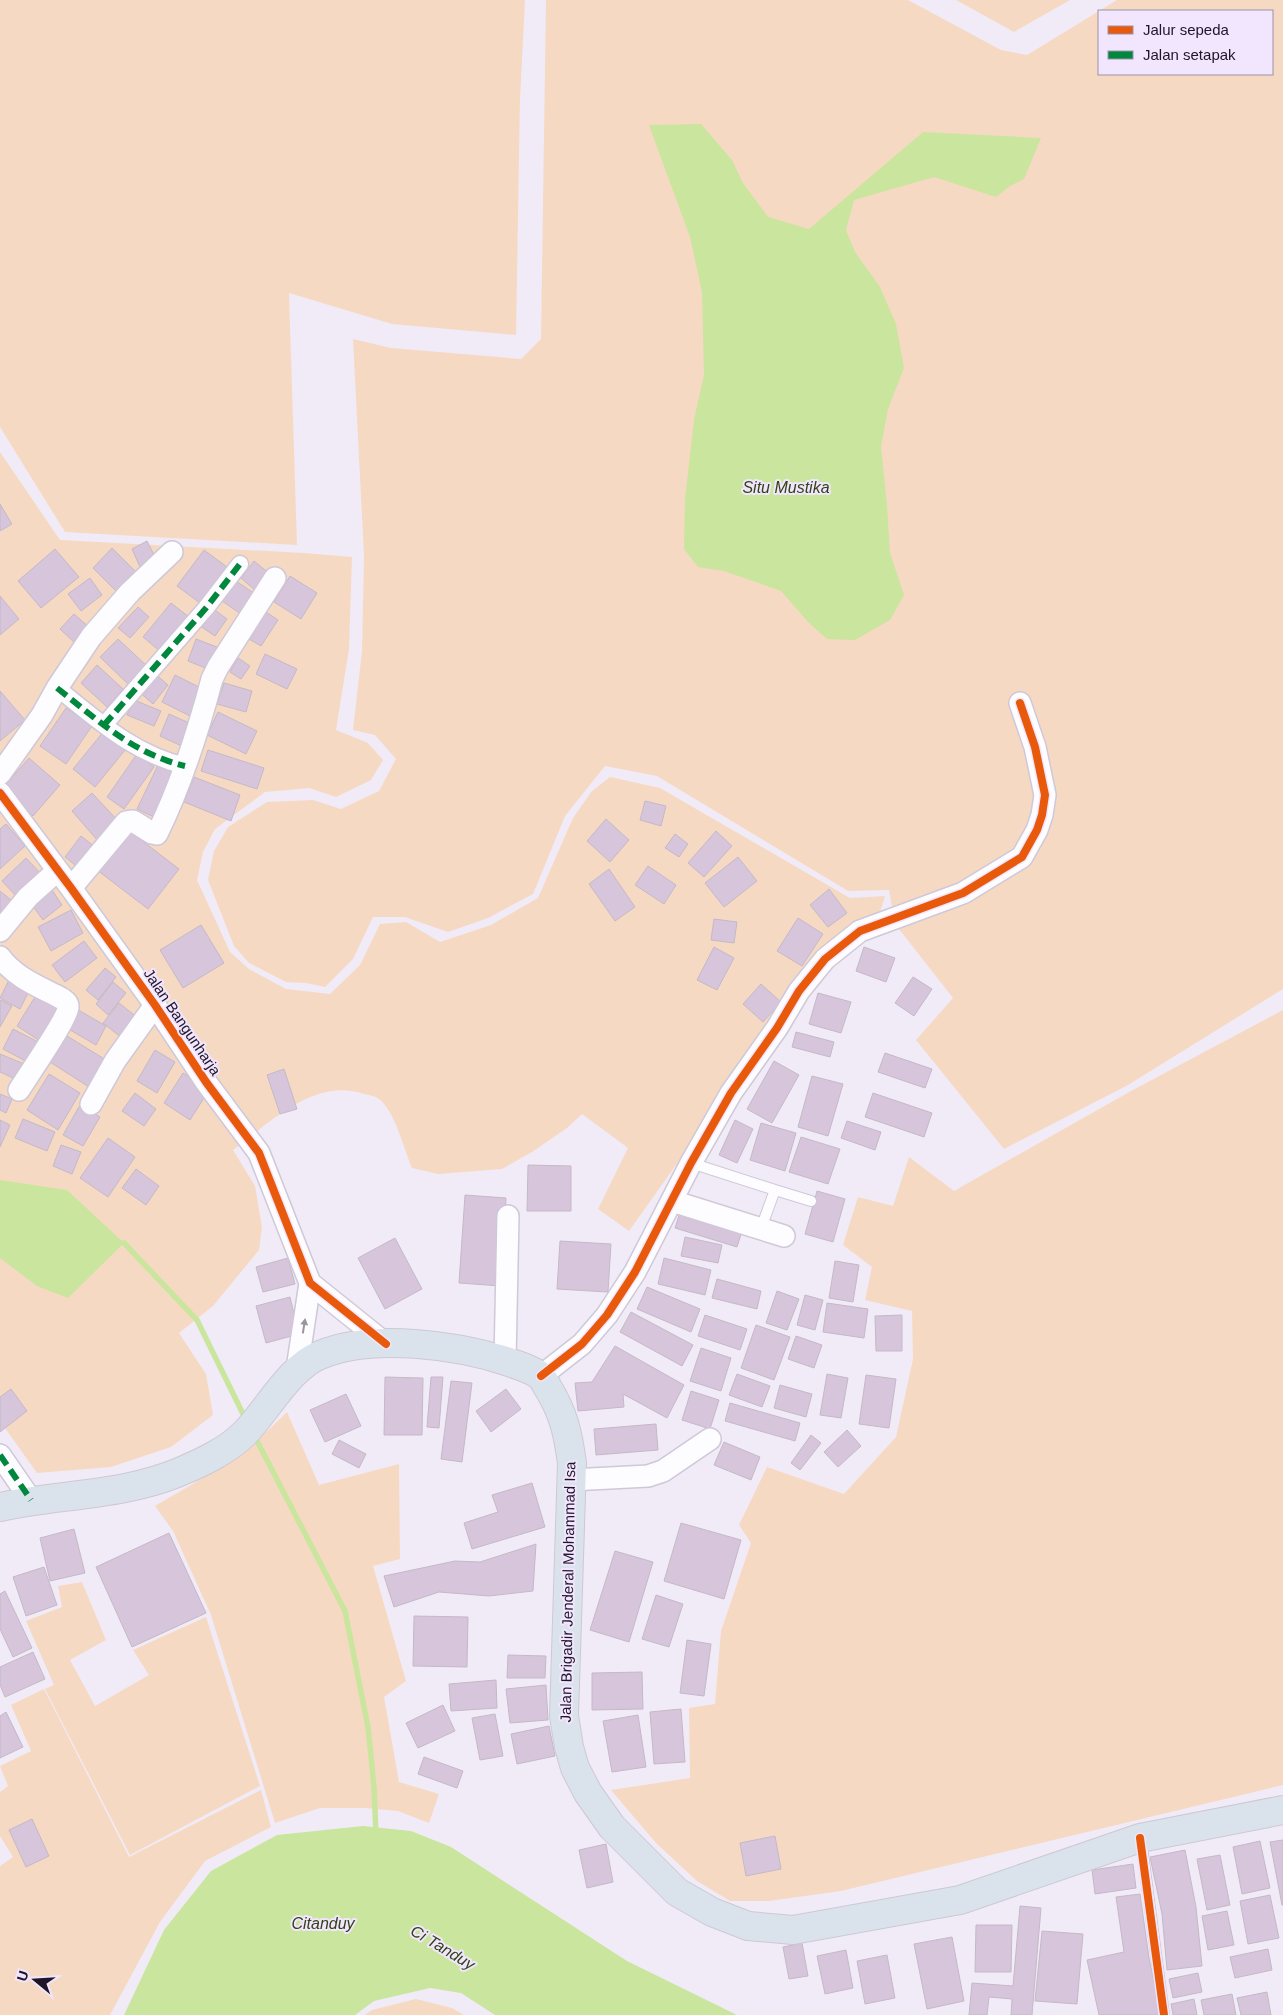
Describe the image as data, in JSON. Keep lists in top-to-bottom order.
{
  "streets": {
    "highway": ["Jalan Brigadir Jenderal Mohammad Isa"],
    "street": ["Jalan Bangunharja"]
  },
  "water": ["Situ Mustika", "Citanduy", "Ci Tanduy"],
  "legend": ["Jalur sepeda", "Jalan setapak"],
  "north": "left"
}
